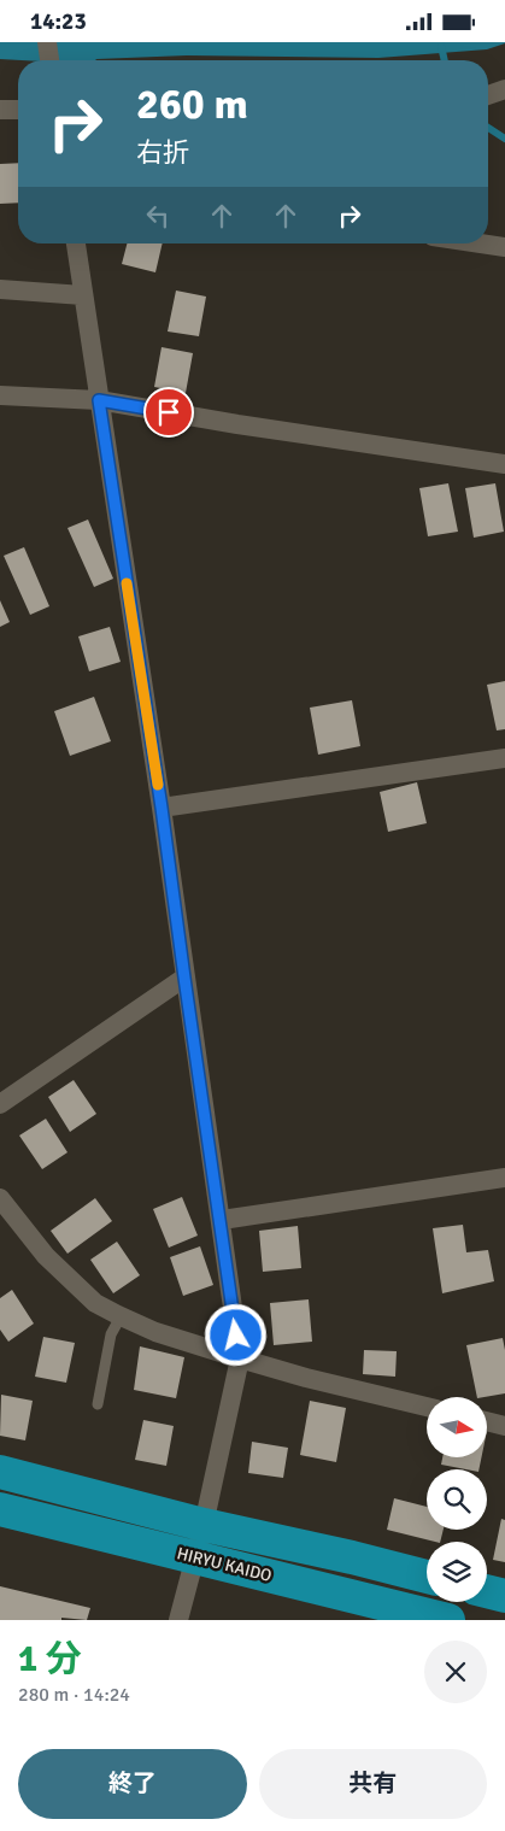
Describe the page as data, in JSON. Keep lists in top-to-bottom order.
{
  "streets": {
    "highway": ["HIRYU KAIDO"]
  },
  "north": "right",
  "page": {
    "status": "14:23",
    "turn": ["260 m", "右折"],
    "heading": ["1 分", "280 m · 14:24"],
    "buttons": ["終了", "共有"]
  }
}
